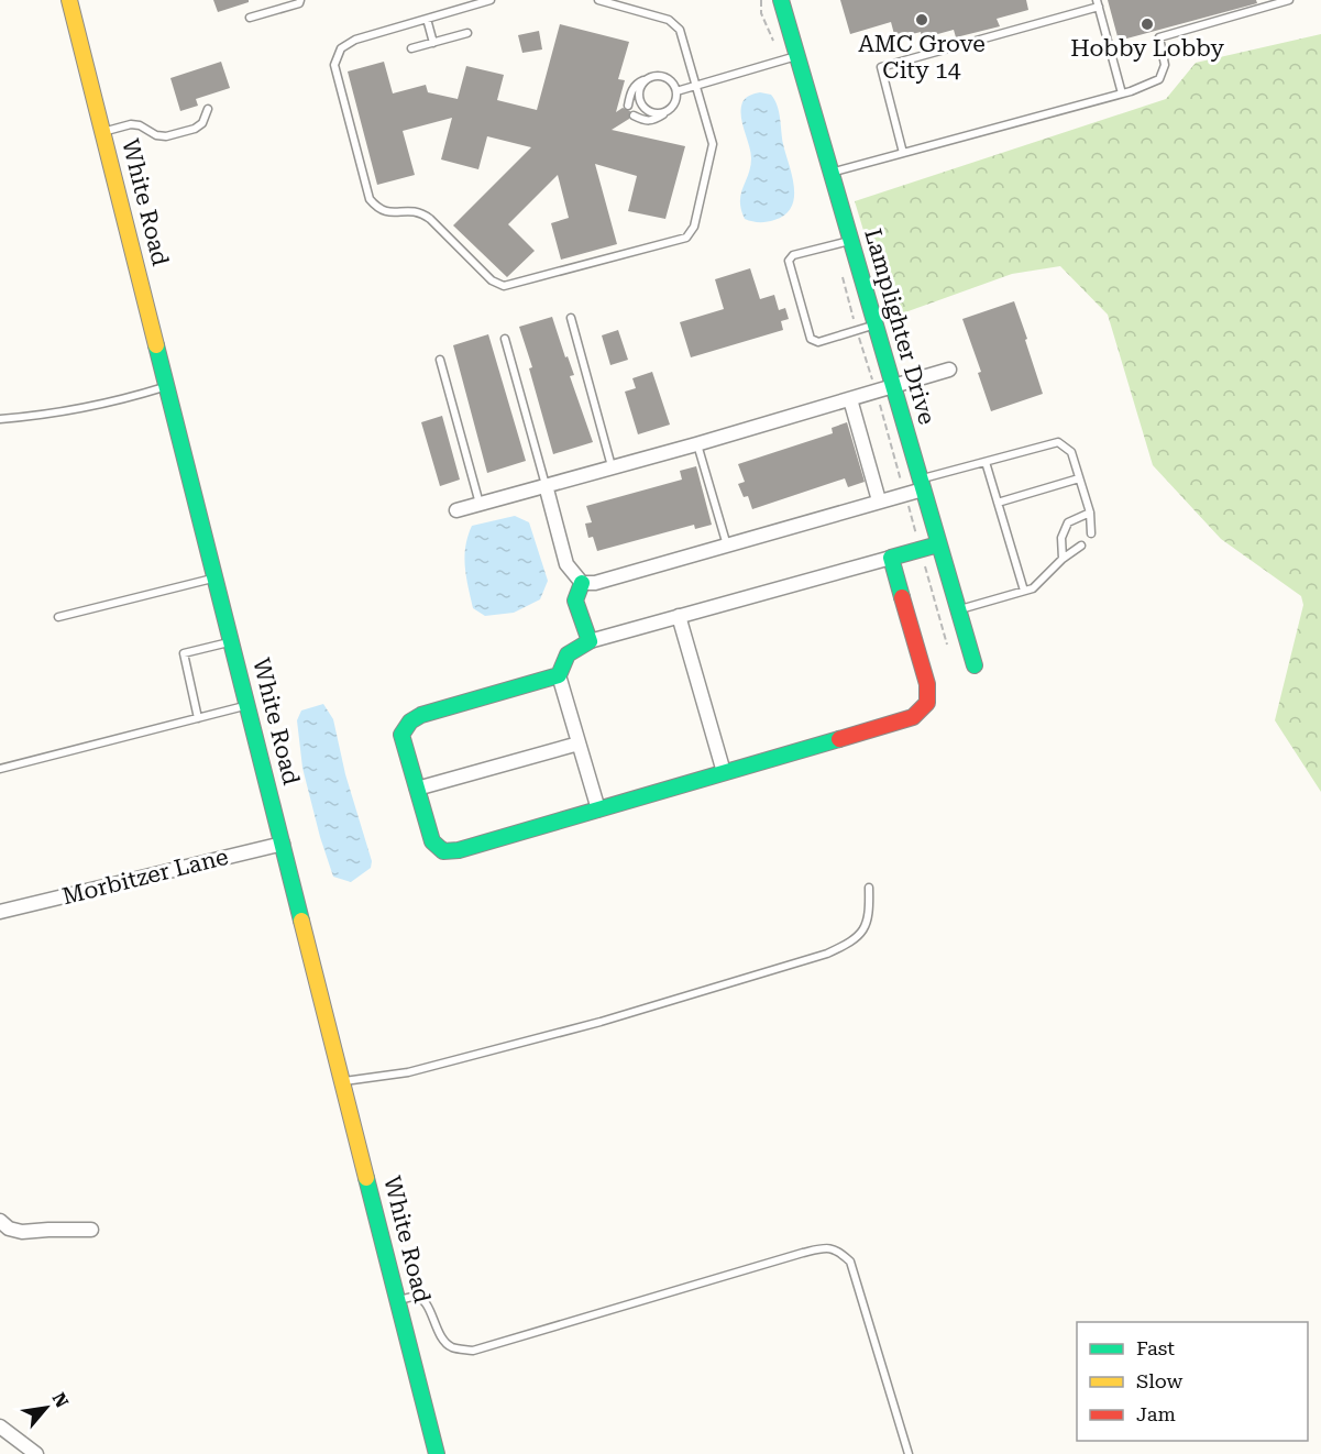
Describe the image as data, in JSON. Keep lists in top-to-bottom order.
{
  "streets": {
    "street": ["White Road", "Lamplighter Drive", "Morbitzer Lane"]
  },
  "crossings": [
    ["White Road", "Morbitzer Lane"]
  ],
  "places": ["AMC Grove City 14", "Hobby Lobby"],
  "legend": ["Fast", "Slow", "Jam"],
  "north": "top right"
}
